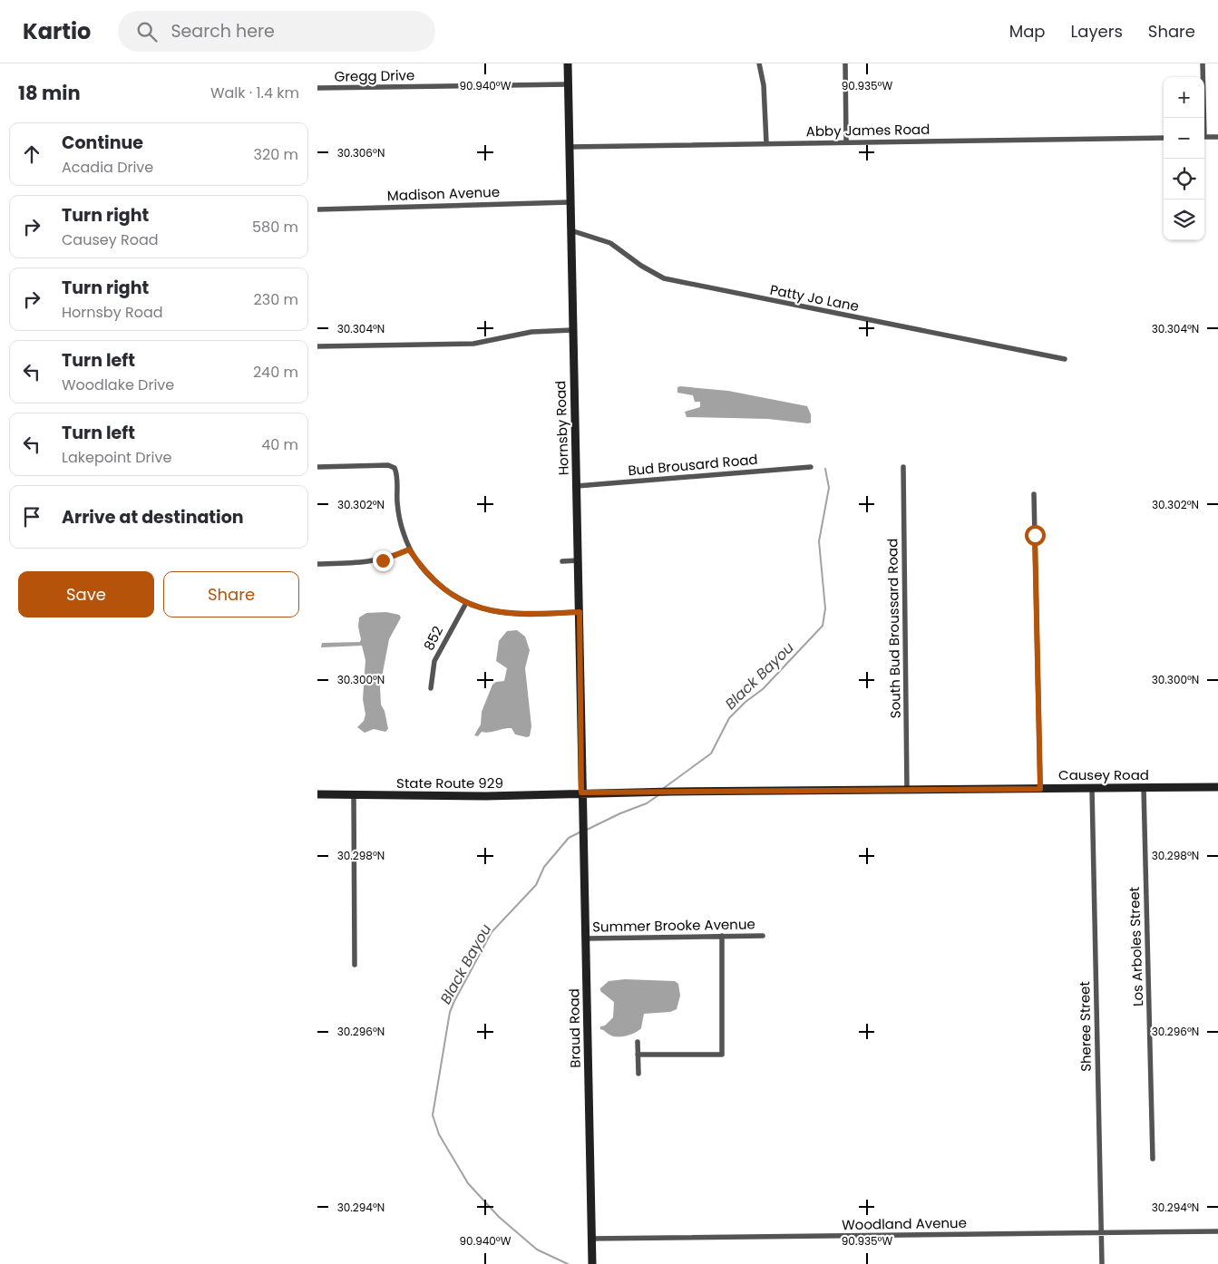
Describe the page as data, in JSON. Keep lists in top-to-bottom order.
{
  "streets": {
    "street": [
      "Gregg Drive",
      "Abby James Road",
      "Madison Avenue",
      "Patty Jo Lane",
      "Hornsby Road",
      "Bud Brousard Road",
      "South Bud Broussard Road",
      "852",
      "Causey Road",
      "State Route 929",
      "Summer Brooke Avenue",
      "Los Arboles Street",
      "Sheree Street",
      "Braud Road",
      "Woodland Avenue"
    ]
  },
  "crossings": [
    ["Gregg Drive", "Hornsby Road"],
    ["Abby James Road", "Hornsby Road"],
    ["Madison Avenue", "Hornsby Road"],
    ["Patty Jo Lane", "Hornsby Road"],
    ["Hornsby Road", "Bud Brousard Road"],
    ["Hornsby Road", "Causey Road"],
    ["Hornsby Road", "State Route 929"],
    ["Hornsby Road", "Braud Road"],
    ["South Bud Broussard Road", "Causey Road"],
    ["Causey Road", "State Route 929"],
    ["Causey Road", "Los Arboles Street"],
    ["Causey Road", "Sheree Street"],
    ["Causey Road", "Braud Road"],
    ["State Route 929", "Braud Road"],
    ["Summer Brooke Avenue", "Braud Road"],
    ["Sheree Street", "Woodland Avenue"],
    ["Braud Road", "Woodland Avenue"]
  ],
  "water": ["Black Bayou"],
  "page": {
    "header": "Kartio",
    "search": "Search here",
    "nav": ["Map", "Layers", "Share"],
    "heading": ["18 min", "Walk · 1.4 km"],
    "map_buttons": ["+", "−"],
    "list": [
      ["Continue", "Acadia Drive", "320 m"],
      ["Turn right", "Causey Road", "580 m"],
      ["Turn right", "Hornsby Road", "230 m"],
      ["Turn left", "Woodlake Drive", "240 m"],
      ["Turn left", "Lakepoint Drive", "40 m"],
      "Arrive at destination"
    ],
    "buttons": ["Save", "Share"]
  },
  "coordinates": [
    "90.940°W",
    "90.935°W",
    "30.306°N",
    "30.304°N",
    "30.302°N",
    "30.300°N",
    "30.298°N",
    "30.296°N",
    "30.294°N"
  ]
}
